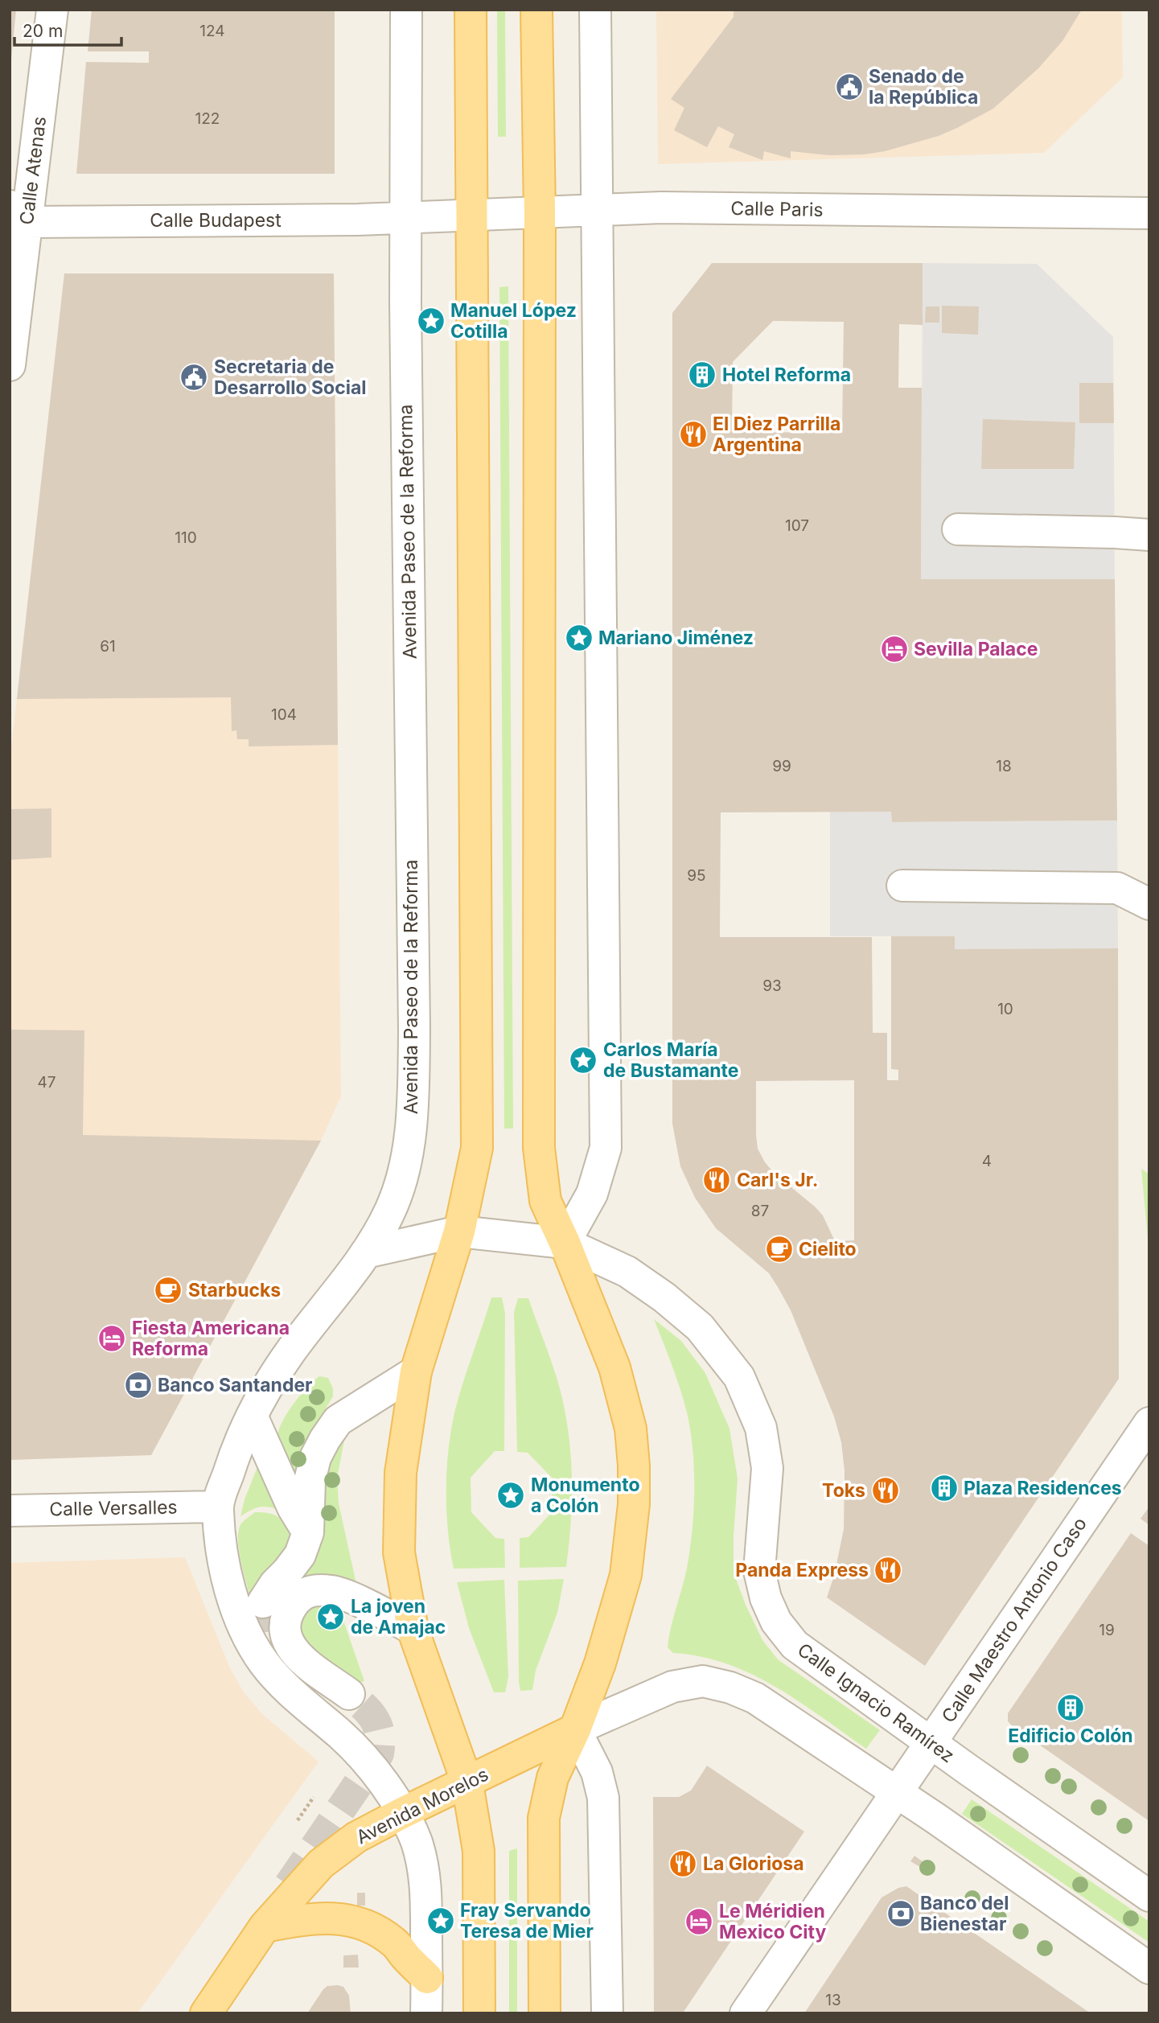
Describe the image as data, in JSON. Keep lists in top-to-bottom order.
{
  "streets": {
    "main road": ["Avenida Morelos"],
    "street": [
      "Calle Atenas",
      "Calle Paris",
      "Calle Budapest",
      "Avenida Paseo de la Reforma",
      "Calle Versalles",
      "Calle Maestro Antonio Caso",
      "Calle Ignacio Ramírez"
    ]
  },
  "crossings": [
    ["Calle Atenas", "Calle Budapest"],
    ["Calle Paris", "Calle Budapest"],
    ["Calle Paris", "Avenida Paseo de la Reforma"],
    ["Calle Budapest", "Avenida Paseo de la Reforma"],
    ["Avenida Paseo de la Reforma", "Calle Versalles"],
    ["Avenida Paseo de la Reforma", "Calle Ignacio Ramírez"],
    ["Avenida Paseo de la Reforma", "Avenida Morelos"],
    ["Calle Maestro Antonio Caso", "Calle Ignacio Ramírez"]
  ],
  "places": {
    "public building": ["Senado de la República", "Secretaria de Desarrollo Social"],
    "place": [
      "Manuel López Cotilla",
      "Mariano Jiménez",
      "Carlos María de Bustamante",
      "Monumento a Colón",
      "La joven de Amajac",
      "Fray Servando Teresa de Mier"
    ],
    "building": ["Hotel Reforma", "Plaza Residences", "Edificio Colón"],
    "restaurant": [
      "El Diez Parrilla Argentina",
      "Carl's Jr.",
      "Toks",
      "Panda Express",
      "La Gloriosa"
    ],
    "hotel": ["Sevilla Palace", "Fiesta Americana Reforma", "Le Méridien Mexico City"],
    "cafe": ["Cielito", "Starbucks"],
    "bank": ["Banco Santander", "Banco del Bienestar"]
  },
  "house_numbers": [
    "124",
    "122",
    "107",
    "110",
    "61",
    "104",
    "99",
    "18",
    "95",
    "93",
    "10",
    "47",
    "4",
    "87",
    "19",
    "13"
  ],
  "scale_bar": "20 m"
}
